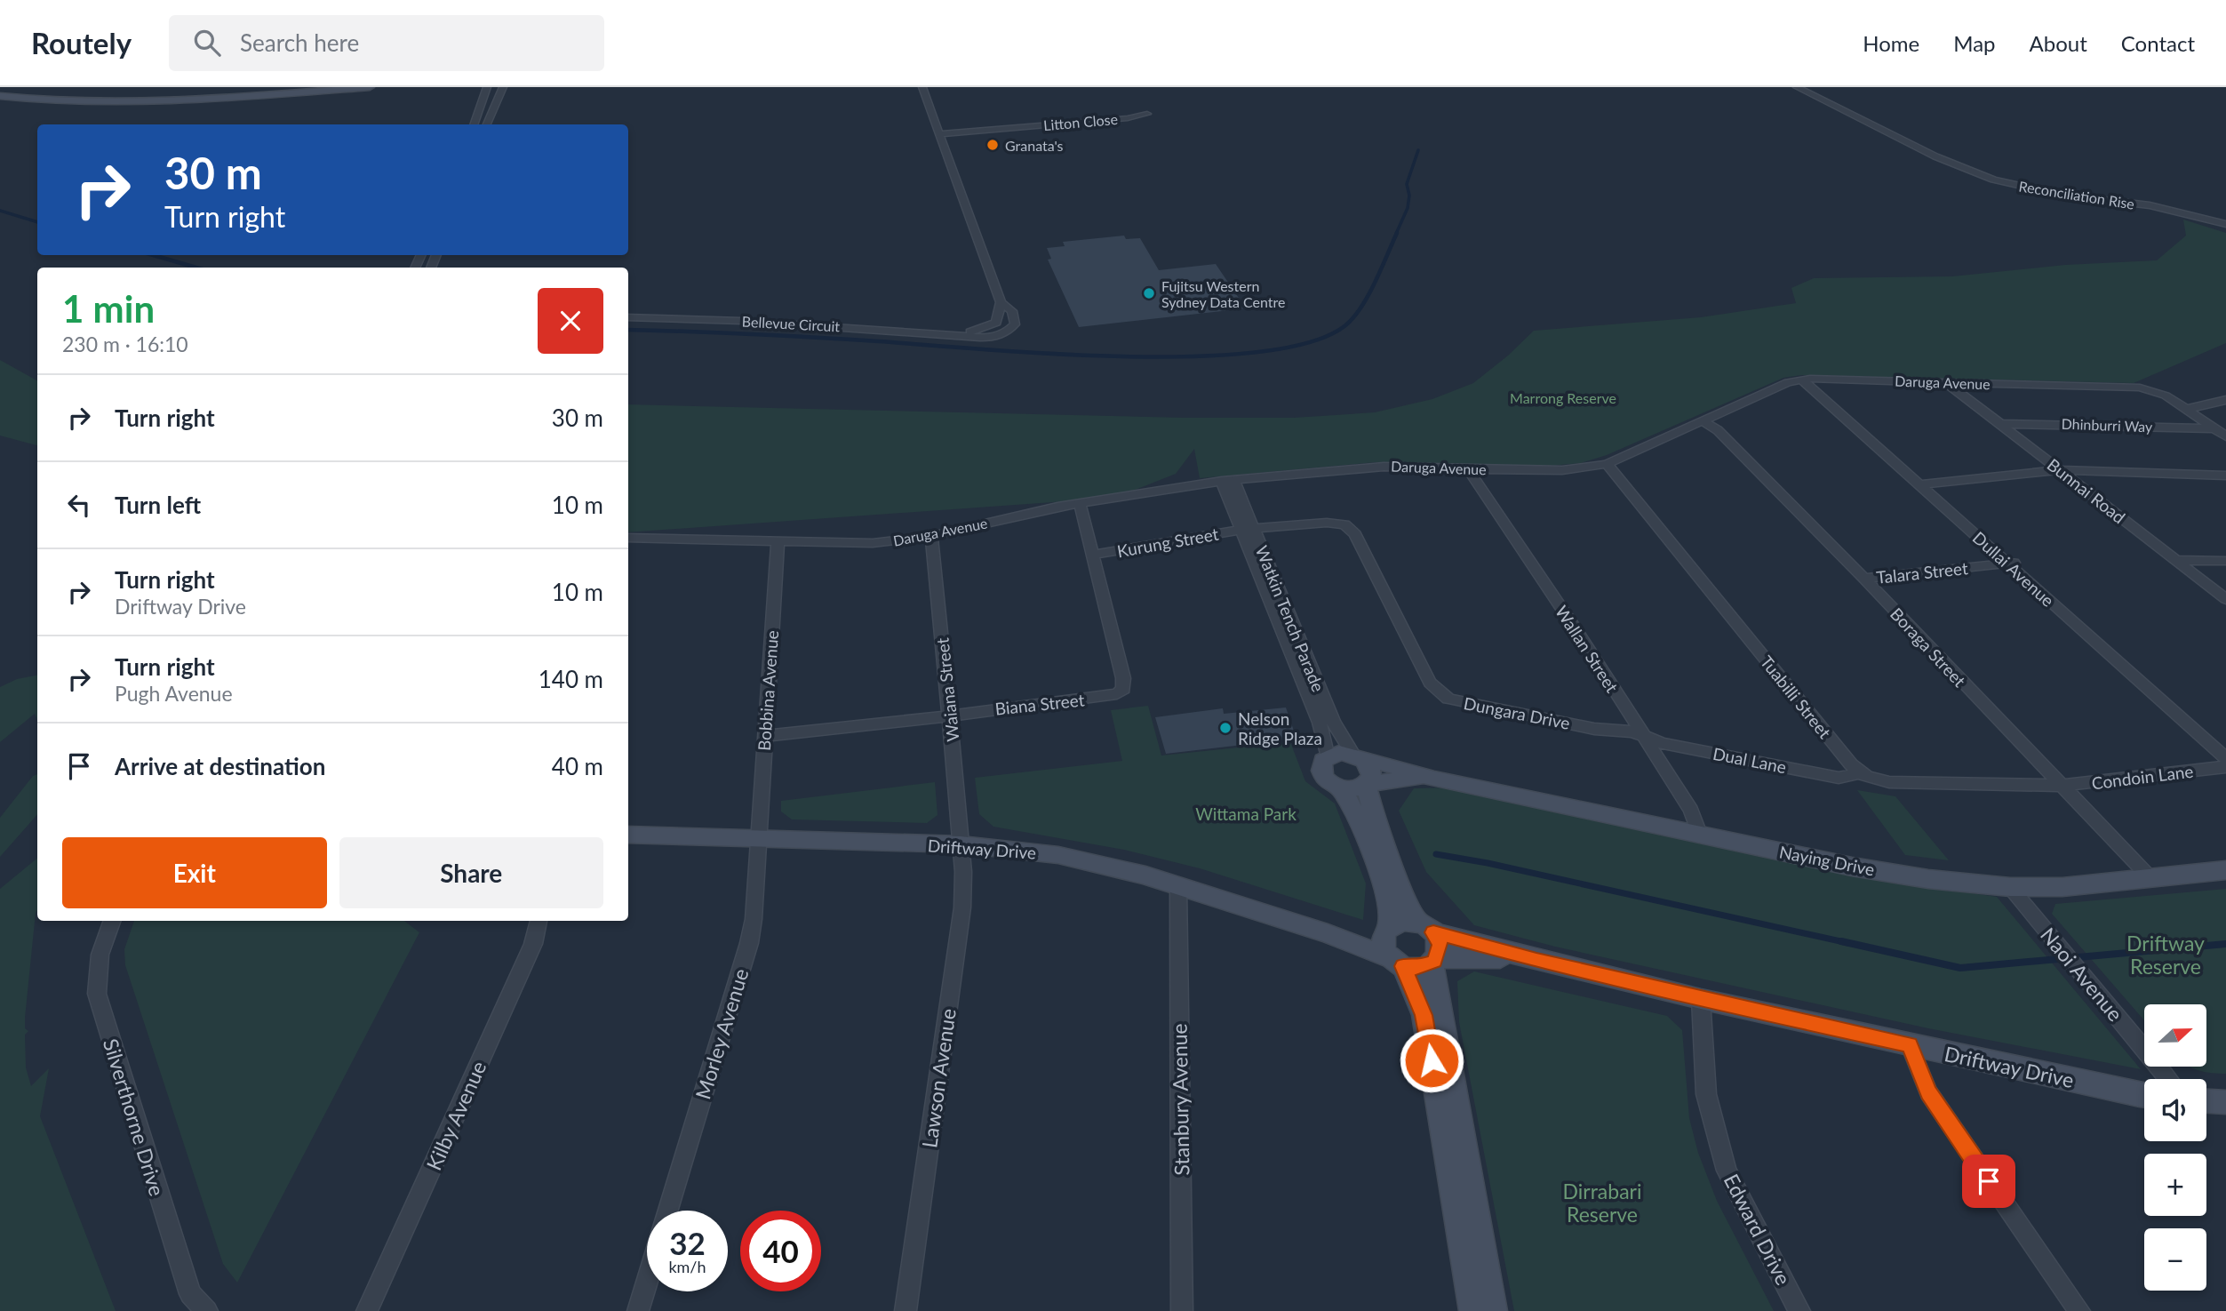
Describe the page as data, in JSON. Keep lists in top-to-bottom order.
{
  "streets": {
    "street": [
      "Litton Close",
      "Reconciliation Rise",
      "Bellevue Circuit",
      "Daruga Avenue",
      "Dhinburri Way",
      "Bunnai Road",
      "Kurung Street",
      "Dullai Avenue",
      "Talara Street",
      "Watkin Tench Parade",
      "Boraga Street",
      "Wallan Street",
      "Waiana Street",
      "Bobbina Avenue",
      "Tuabilli Street",
      "Biana Street",
      "Dungara Drive",
      "Dual Lane",
      "Condoin Lane",
      "Driftway Drive",
      "Naying Drive",
      "Naoi Avenue",
      "Morley Avenue",
      "Lawson Avenue",
      "Stanbury Avenue",
      "Kilby Avenue",
      "Silverthorne Drive",
      "Edward Drive"
    ]
  },
  "crossings": [
    ["Litton Close", "Bellevue Circuit"],
    ["Daruga Avenue", "Dhinburri Way"],
    ["Daruga Avenue", "Bunnai Road"],
    ["Daruga Avenue", "Dullai Avenue"],
    ["Daruga Avenue", "Watkin Tench Parade"],
    ["Daruga Avenue", "Boraga Street"],
    ["Daruga Avenue", "Wallan Street"],
    ["Daruga Avenue", "Waiana Street"],
    ["Daruga Avenue", "Bobbina Avenue"],
    ["Daruga Avenue", "Tuabilli Street"],
    ["Daruga Avenue", "Biana Street"],
    ["Dhinburri Way", "Bunnai Road"],
    ["Kurung Street", "Watkin Tench Parade"],
    ["Kurung Street", "Biana Street"],
    ["Kurung Street", "Dungara Drive"],
    ["Dullai Avenue", "Talara Street"],
    ["Talara Street", "Boraga Street"],
    ["Watkin Tench Parade", "Naying Drive"],
    ["Boraga Street", "Condoin Lane"],
    ["Boraga Street", "Naying Drive"],
    ["Wallan Street", "Dungara Drive"],
    ["Wallan Street", "Dual Lane"],
    ["Wallan Street", "Naying Drive"],
    ["Waiana Street", "Biana Street"],
    ["Waiana Street", "Driftway Drive"],
    ["Waiana Street", "Lawson Avenue"],
    ["Bobbina Avenue", "Biana Street"],
    ["Bobbina Avenue", "Driftway Drive"],
    ["Bobbina Avenue", "Morley Avenue"],
    ["Tuabilli Street", "Dual Lane"],
    ["Dungara Drive", "Dual Lane"],
    ["Driftway Drive", "Morley Avenue"],
    ["Driftway Drive", "Lawson Avenue"],
    ["Driftway Drive", "Stanbury Avenue"],
    ["Driftway Drive", "Edward Drive"],
    ["Naying Drive", "Naoi Avenue"]
  ],
  "parks": [
    "Marrong Reserve",
    "Wittama Park",
    "Driftway Reserve",
    "Dirrabari Reserve"
  ],
  "places": ["Granata's", "Fujitsu Western Sydney Data Centre", "Nelson Ridge Plaza"],
  "north": "right",
  "page": {
    "header": "Routely",
    "search": "Search here",
    "nav": [
      "Home",
      "Map",
      "About",
      "Contact"
    ],
    "turn": ["30 m", "Turn right"],
    "heading": ["1 min", "230 m · 16:10"],
    "list": [
      {
        "name": "Turn right",
        "value": "30 m"
      },
      {
        "name": "Turn left",
        "value": "10 m"
      },
      {
        "name": "Turn right",
        "note": "Driftway Drive",
        "value": "10 m"
      },
      {
        "name": "Turn right",
        "note": "Pugh Avenue",
        "value": "140 m"
      },
      {
        "name": "Arrive at destination",
        "value": "40 m"
      }
    ],
    "buttons": ["Exit", "Share"],
    "map_buttons": ["+", "−"],
    "speed": "32 km/h",
    "limit": "40"
  }
}
